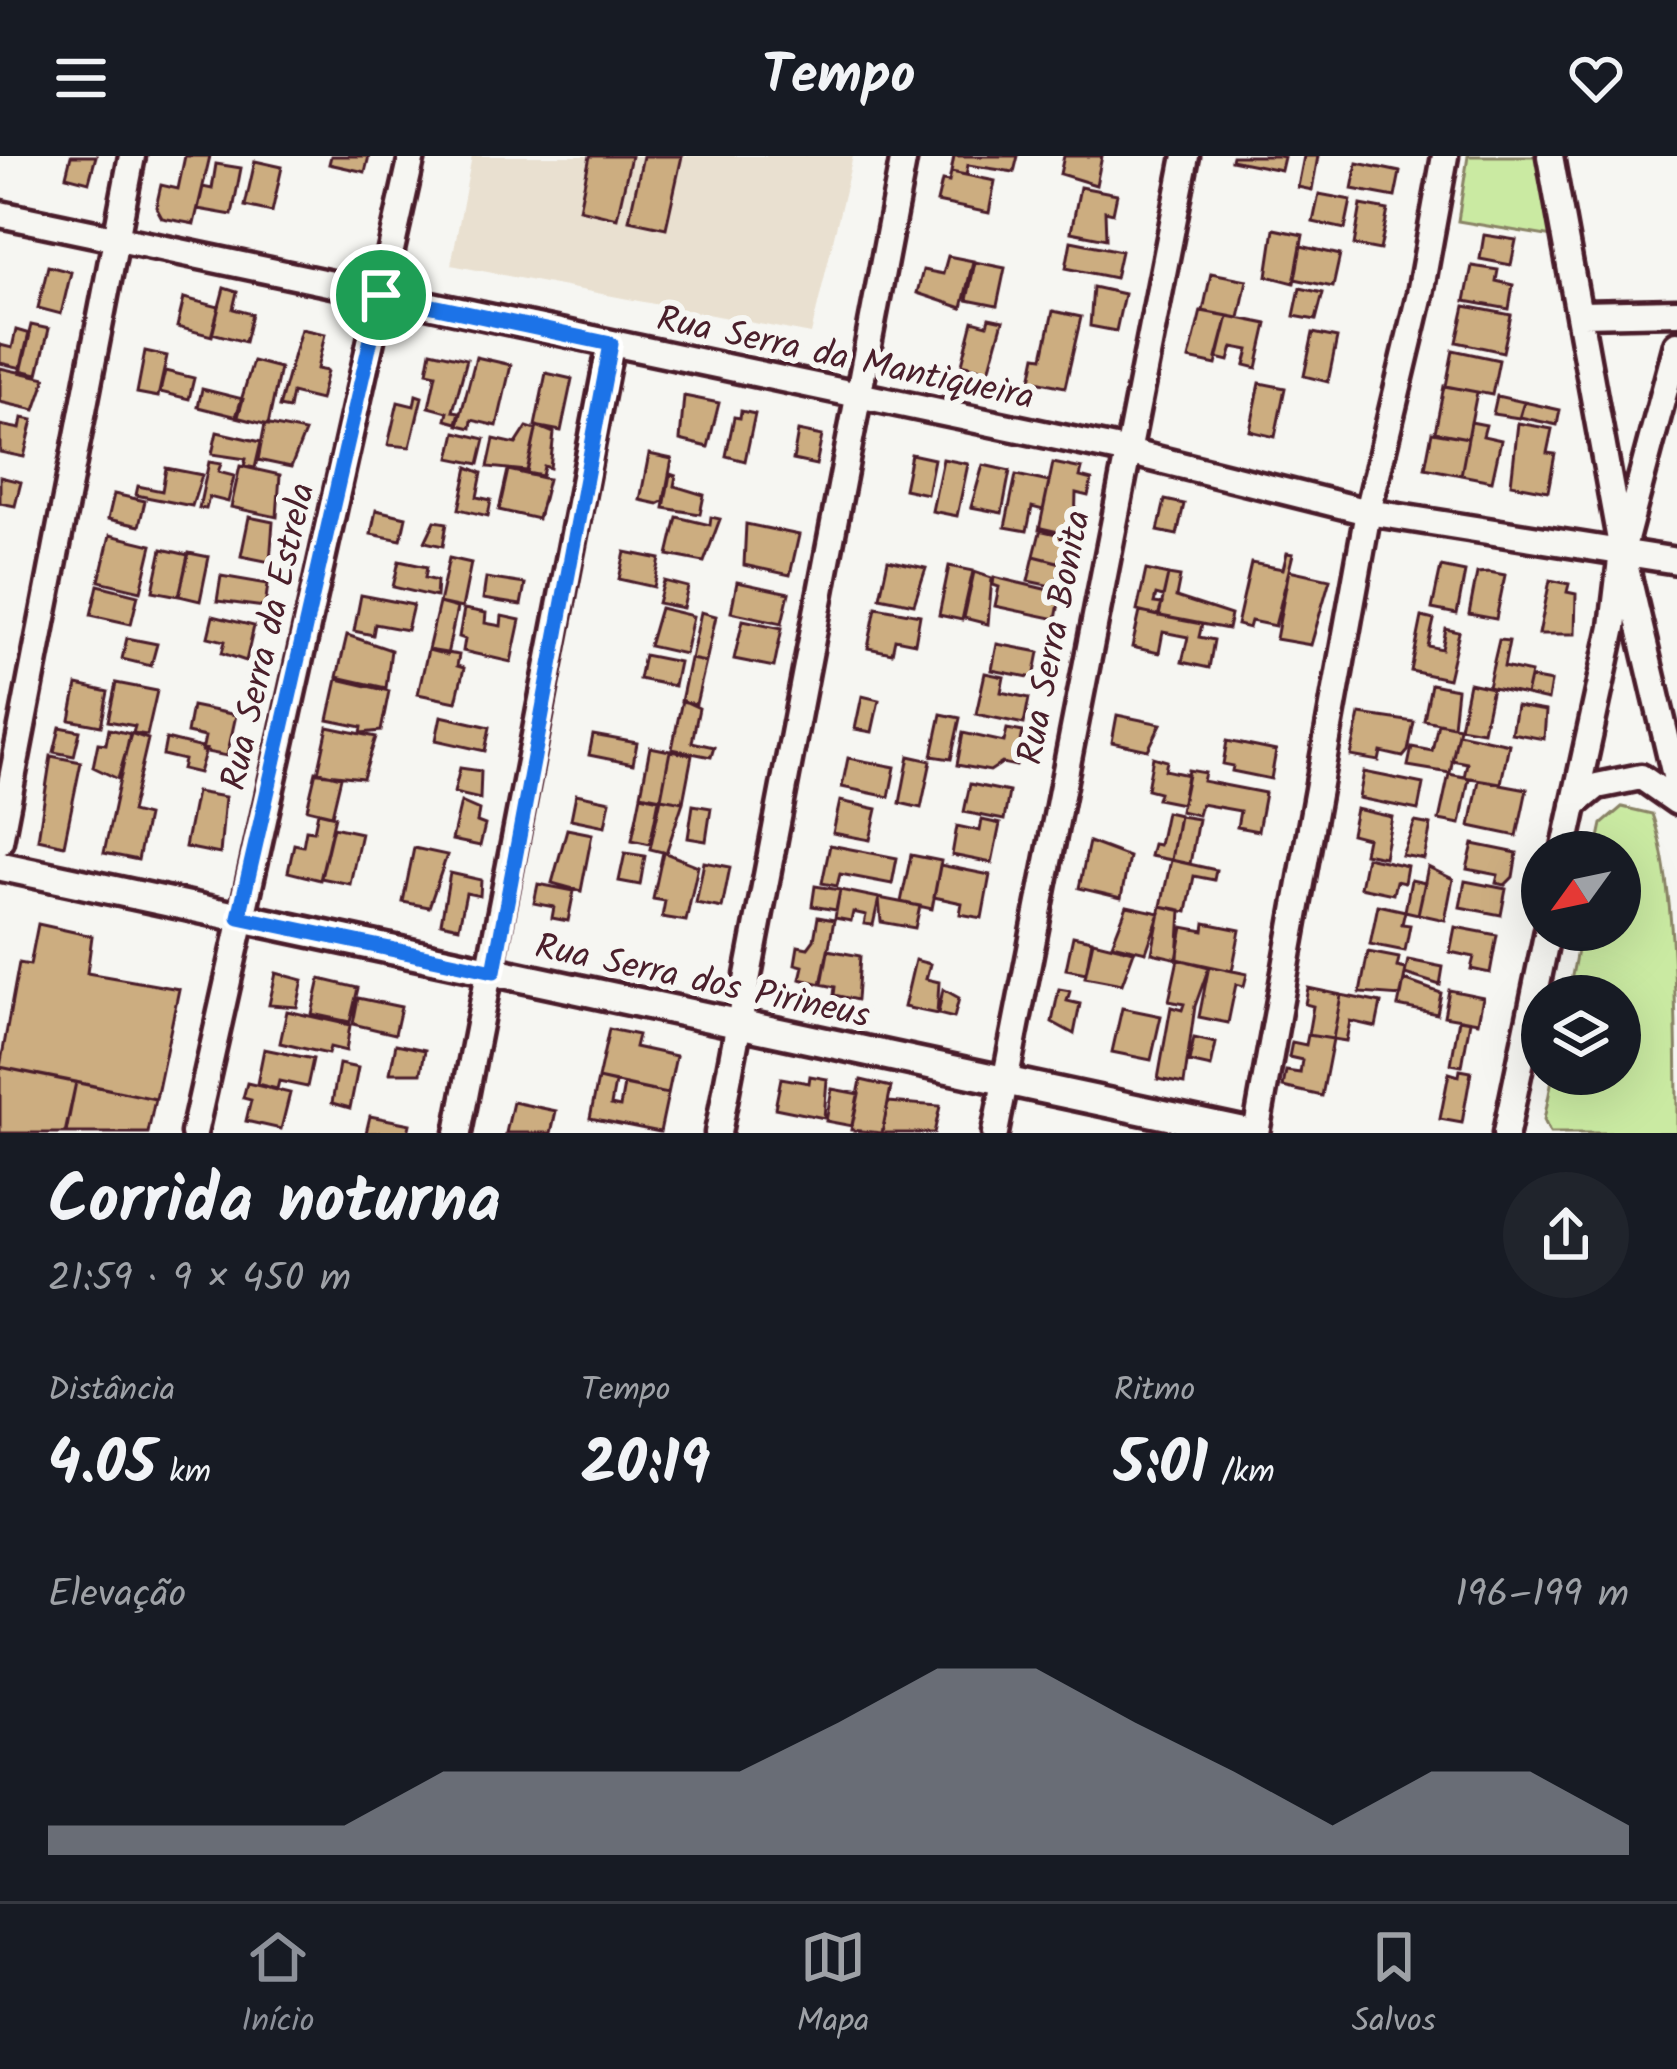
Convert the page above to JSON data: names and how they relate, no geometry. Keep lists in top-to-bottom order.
{
  "streets": {
    "street": [
      "Rua Serra da Mantiqueira",
      "Rua Serra da Estrela",
      "Rua Serra Bonita",
      "Rua Serra dos Pirineus"
    ]
  },
  "crossings": [
    ["Rua Serra da Mantiqueira", "Rua Serra da Estrela"],
    ["Rua Serra da Mantiqueira", "Rua Serra Bonita"],
    ["Rua Serra da Estrela", "Rua Serra dos Pirineus"],
    ["Rua Serra Bonita", "Rua Serra dos Pirineus"]
  ],
  "north": "bottom left",
  "page": {
    "header": "Tempo",
    "heading": ["Corrida noturna", "21:59 · 9 × 450 m"],
    "stats": [
      ["Distância", "4.05 km"],
      ["Tempo", "20:19"],
      ["Ritmo", "5:01 /km"]
    ],
    "chart": ["Elevação", "196–199 m"],
    "tabs": ["Início", "Mapa", "Salvos"]
  }
}
